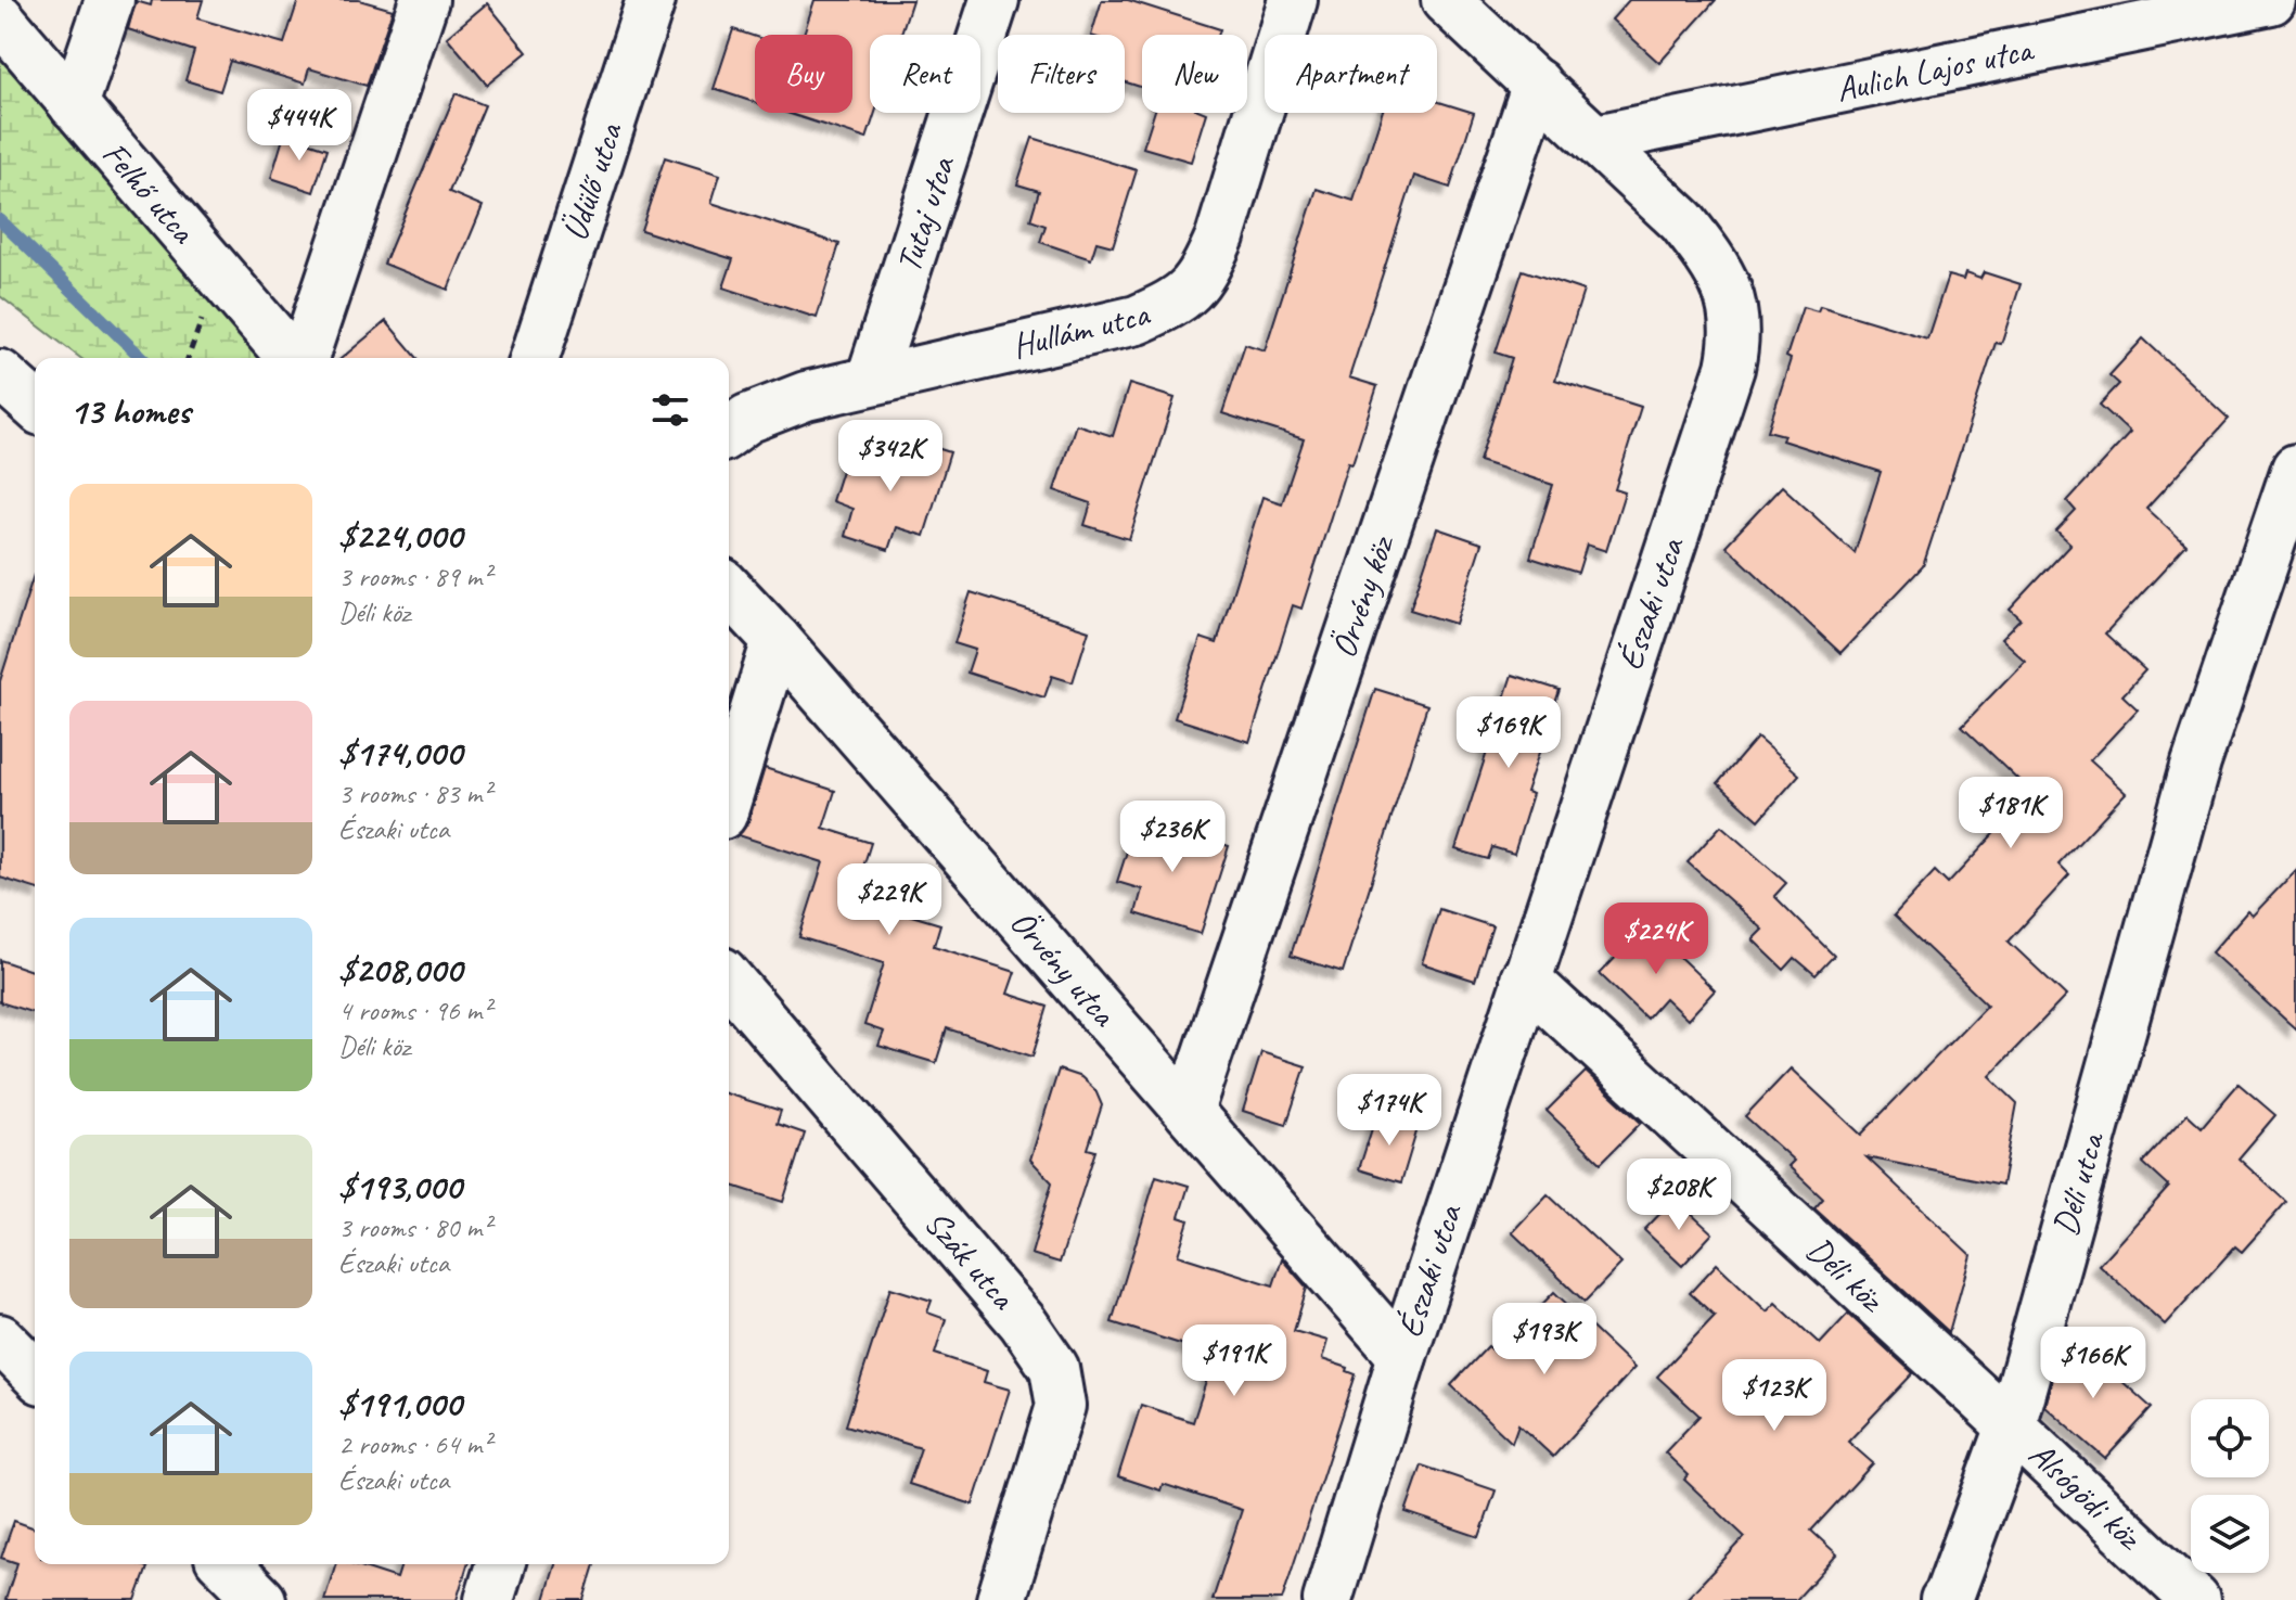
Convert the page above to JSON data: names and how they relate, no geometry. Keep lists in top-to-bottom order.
{
  "streets": {
    "street": [
      "Aulich Lajos utca",
      "Üdülő utca",
      "Felhő utca",
      "Tutaj utca",
      "Hullám utca",
      "Örvény köz",
      "Északi utca",
      "Örvény utca",
      "Déli utca",
      "Szák utca",
      "Déli köz",
      "Alsógödi köz"
    ]
  },
  "crossings": [
    ["Aulich Lajos utca", "Északi utca"],
    ["Tutaj utca", "Hullám utca"],
    ["Örvény köz", "Északi utca"],
    ["Örvény köz", "Örvény utca"],
    ["Északi utca", "Örvény utca"],
    ["Északi utca", "Déli köz"],
    ["Déli utca", "Déli köz"],
    ["Déli utca", "Alsógödi köz"],
    ["Déli köz", "Alsógödi köz"]
  ],
  "page": {
    "chip": [
      "Buy",
      "Rent",
      "Filters",
      "New",
      "Apartment"
    ],
    "price": [
      "$444K",
      "$342K",
      "$169K",
      "$181K",
      "$236K",
      "$229K",
      "$224K",
      "$174K",
      "$208K",
      "$193K",
      "$191K",
      "$166K",
      "$123K"
    ],
    "heading": "13 homes",
    "list": [
      {
        "name": "$224,000",
        "note": "3 rooms · 89 m² · Déli köz"
      },
      {
        "name": "$174,000",
        "note": "3 rooms · 83 m² · Északi utca"
      },
      {
        "name": "$208,000",
        "note": "4 rooms · 96 m² · Déli köz"
      },
      {
        "name": "$193,000",
        "note": "3 rooms · 80 m² · Északi utca"
      },
      {
        "name": "$191,000",
        "note": "2 rooms · 64 m² · Északi utca"
      }
    ]
  }
}
